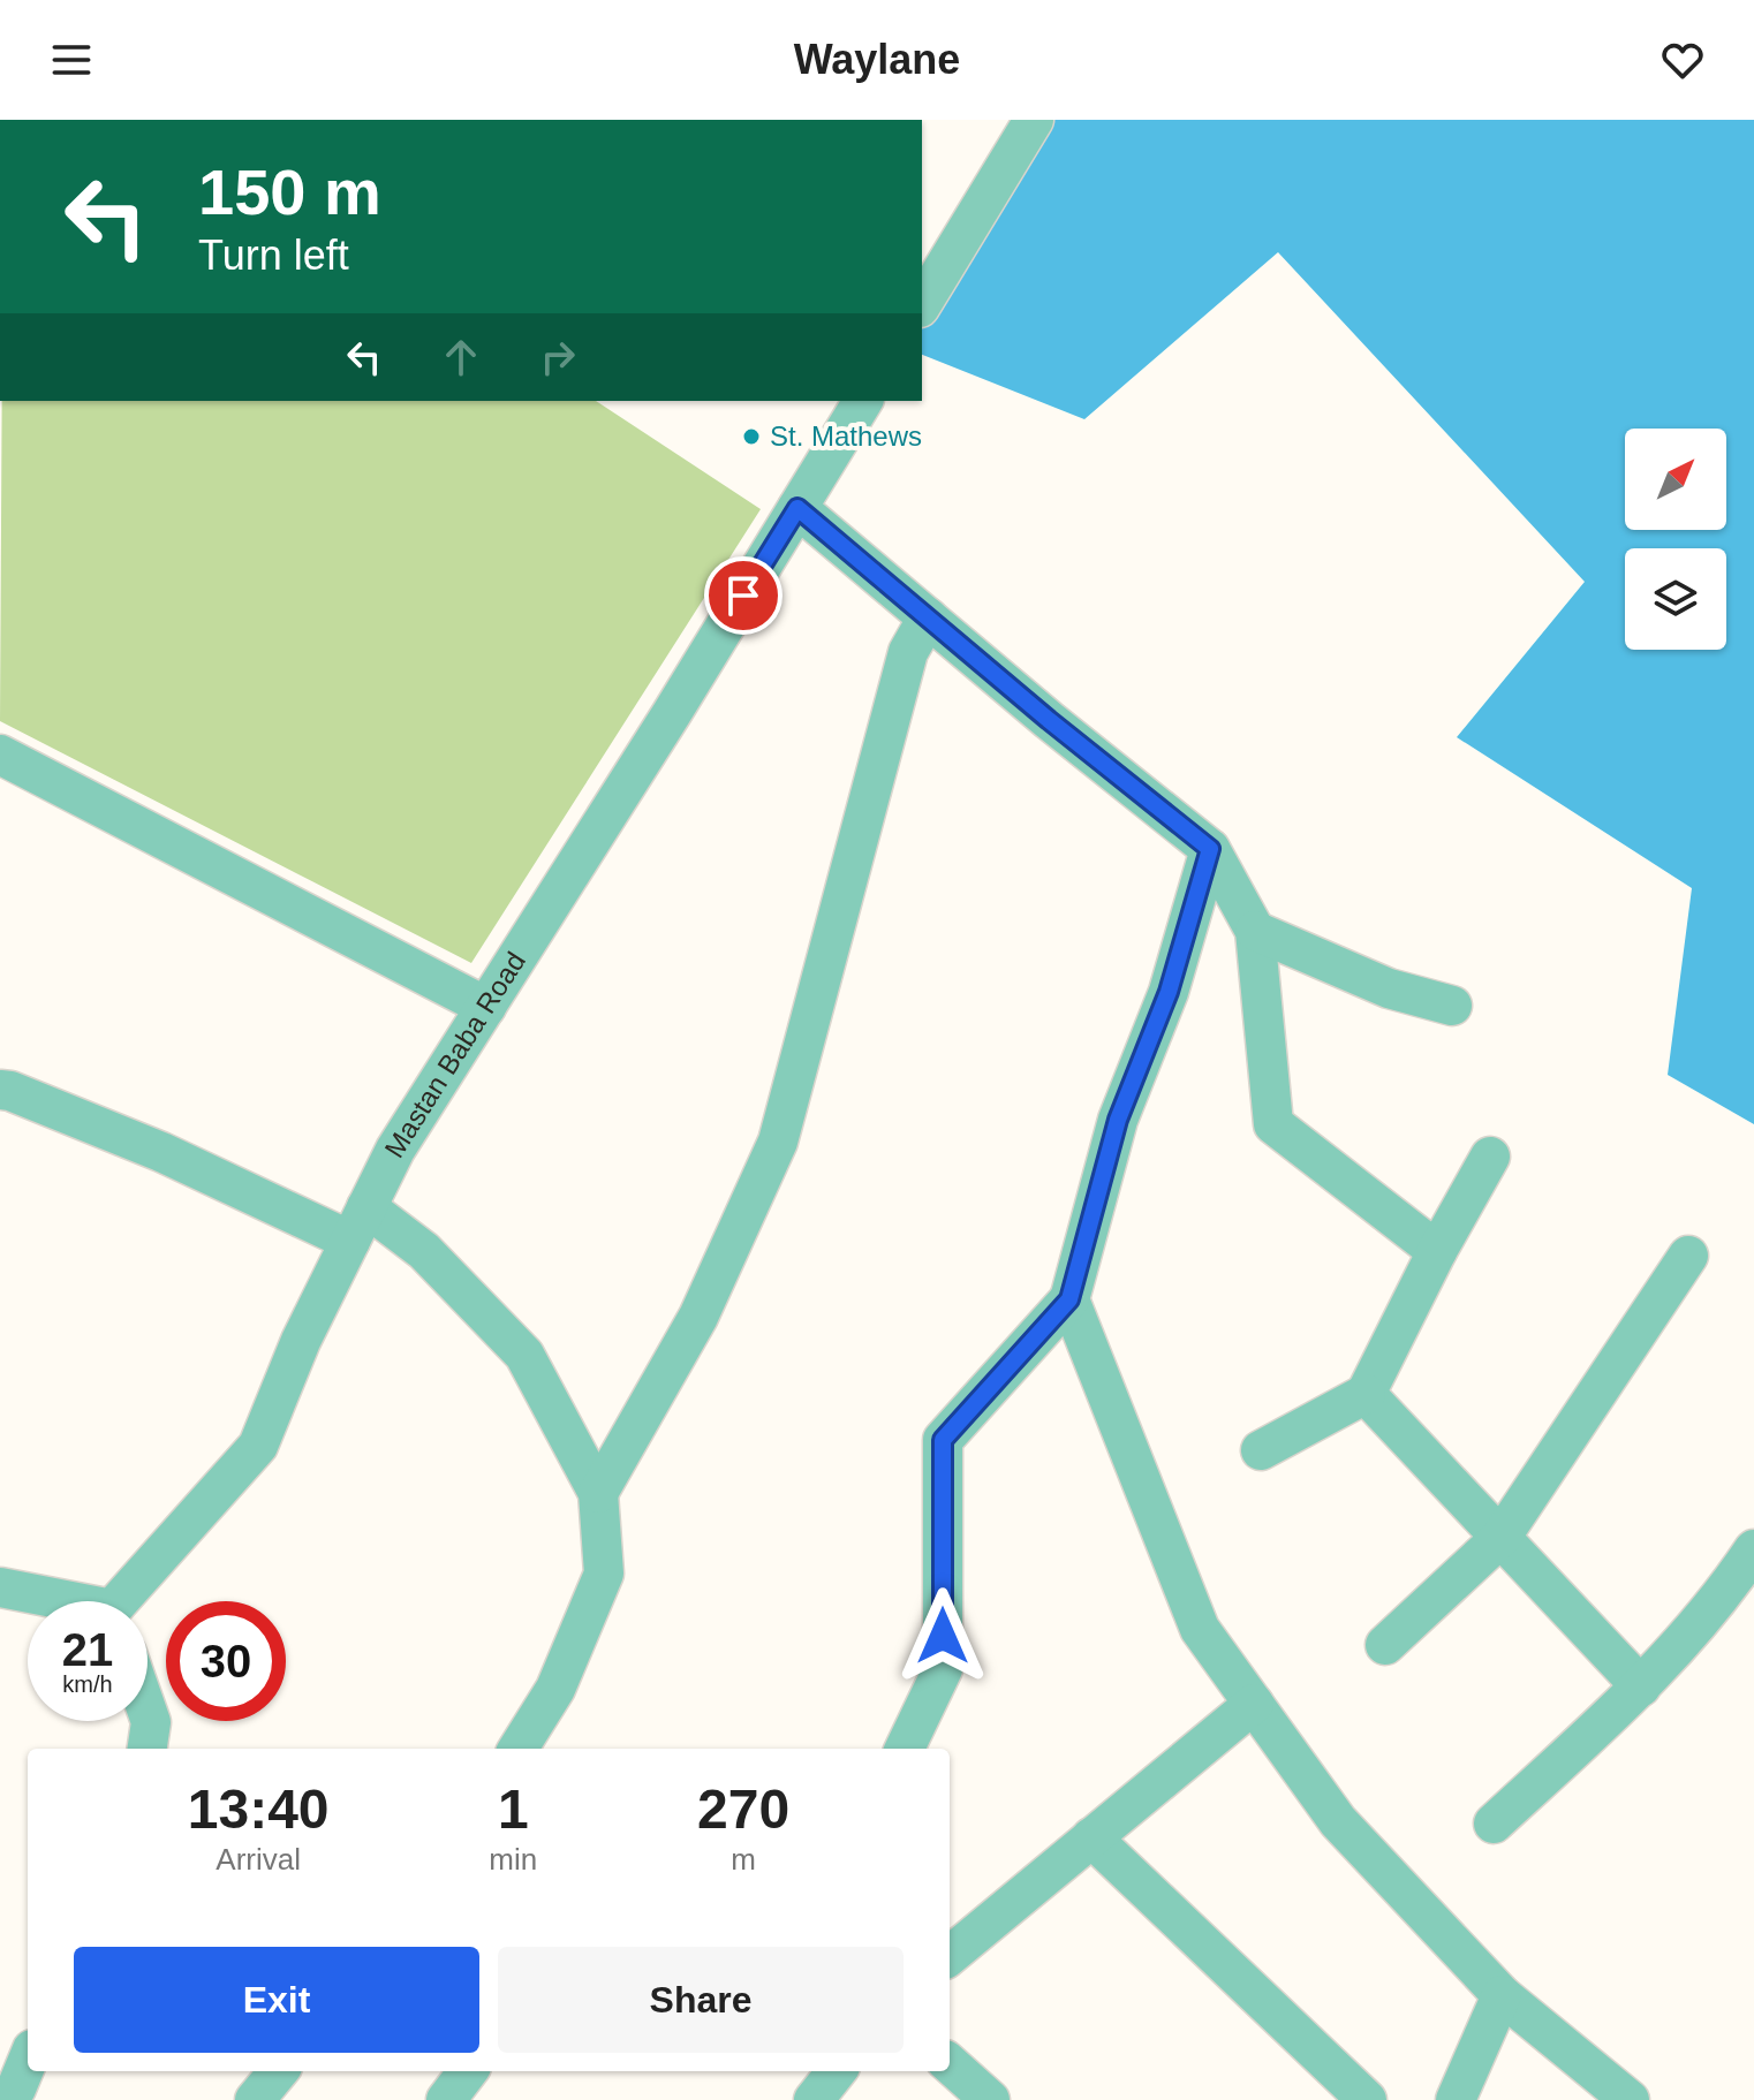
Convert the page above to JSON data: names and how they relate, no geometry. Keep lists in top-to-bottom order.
{
  "streets": {
    "street": ["Mastan Baba Road"]
  },
  "places": ["St. Mathews"],
  "north": "top right",
  "page": {
    "header": "Waylane",
    "turn": ["150 m", "Turn left"],
    "speed": "21 km/h",
    "limit": "30",
    "eta": [
      "13:40",
      "Arrival",
      "1",
      "min",
      "270",
      "m"
    ],
    "buttons": ["Exit", "Share"]
  }
}
